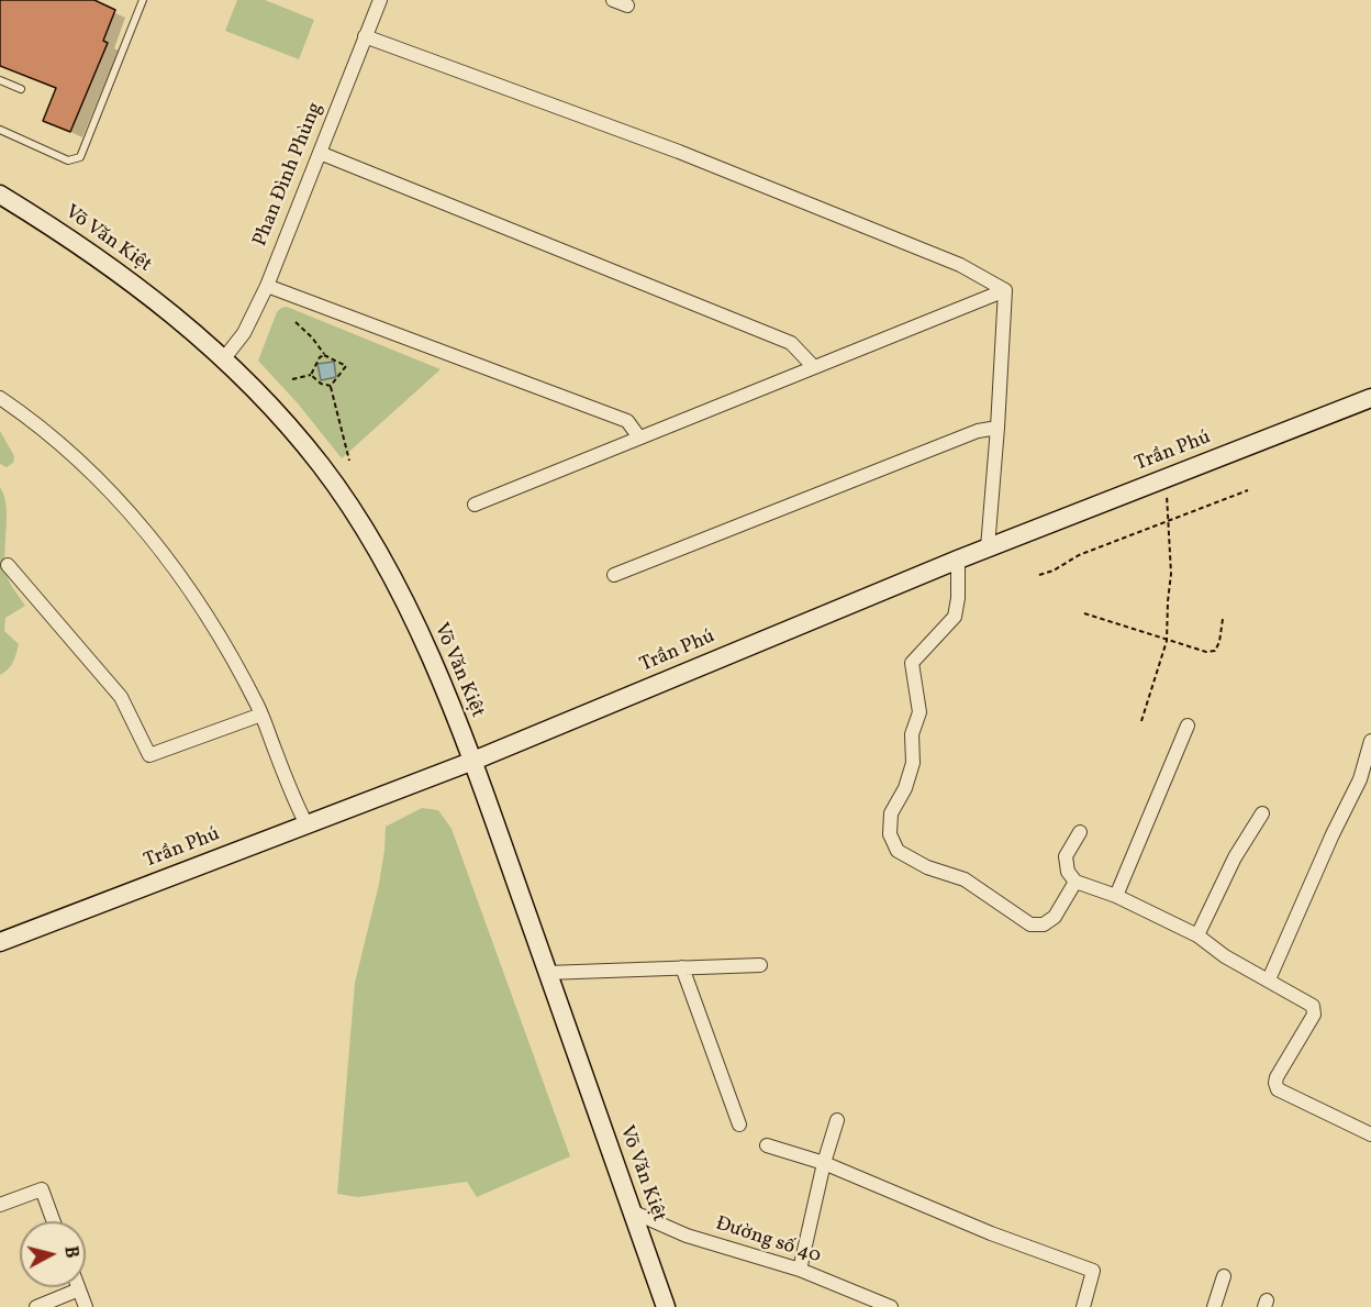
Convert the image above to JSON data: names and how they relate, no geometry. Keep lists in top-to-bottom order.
{
  "streets": {
    "main road": ["Võ Văn Kiệt", "Trần Phú"],
    "street": ["Phan Đình Phùng", "Đường số 40"]
  },
  "crossings": [
    ["Phan Đình Phùng", "Võ Văn Kiệt"],
    ["Võ Văn Kiệt", "Trần Phú"],
    ["Võ Văn Kiệt", "Đường số 40"]
  ],
  "north": "right"
}
